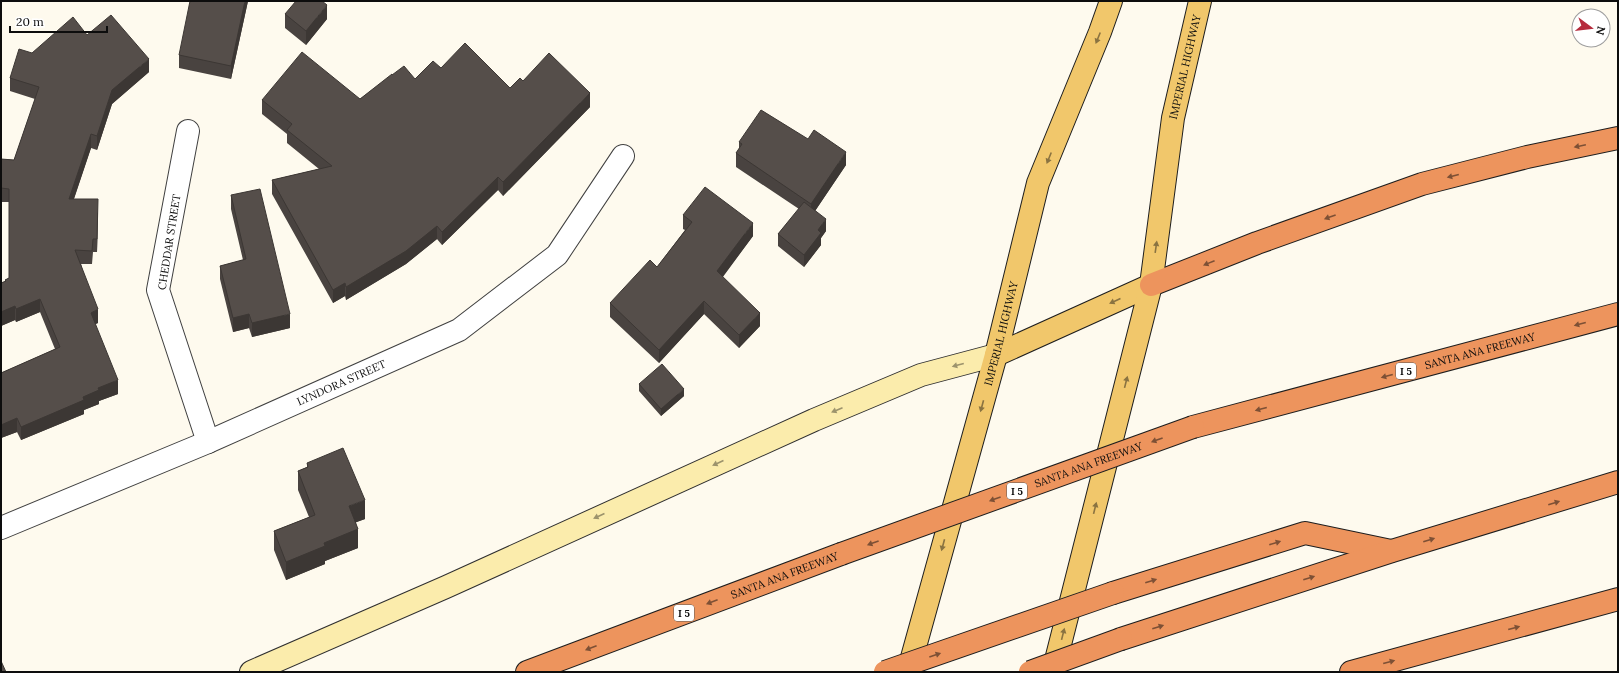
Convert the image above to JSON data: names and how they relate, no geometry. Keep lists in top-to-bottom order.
{
  "streets": {
    "highway": ["SANTA ANA FREEWAY", "I 5"],
    "main road": ["IMPERIAL HIGHWAY"],
    "street": ["CHEDDAR STREET", "LYNDORA STREET"]
  },
  "crossings": [
    ["CHEDDAR STREET", "LYNDORA STREET"]
  ],
  "scale_bar": "20 m",
  "north": "right"
}
